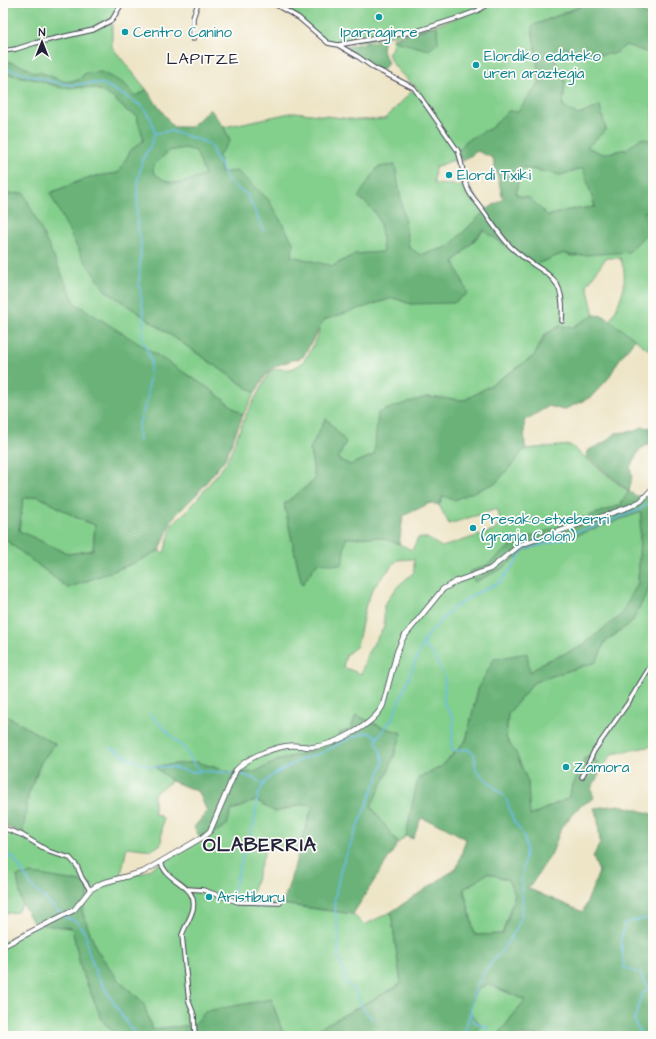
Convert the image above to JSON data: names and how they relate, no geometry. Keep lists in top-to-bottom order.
{
  "districts": ["LAPITZE", "OLABERRIA"],
  "places": [
    "Iparragirre",
    "Centro Canino",
    "Elordiko edateko uren araztegia",
    "Elordi Txiki",
    "Presako-etxeberri (granja Colon)",
    "Zamora",
    "Aristiburu"
  ],
  "north": "top"
}
